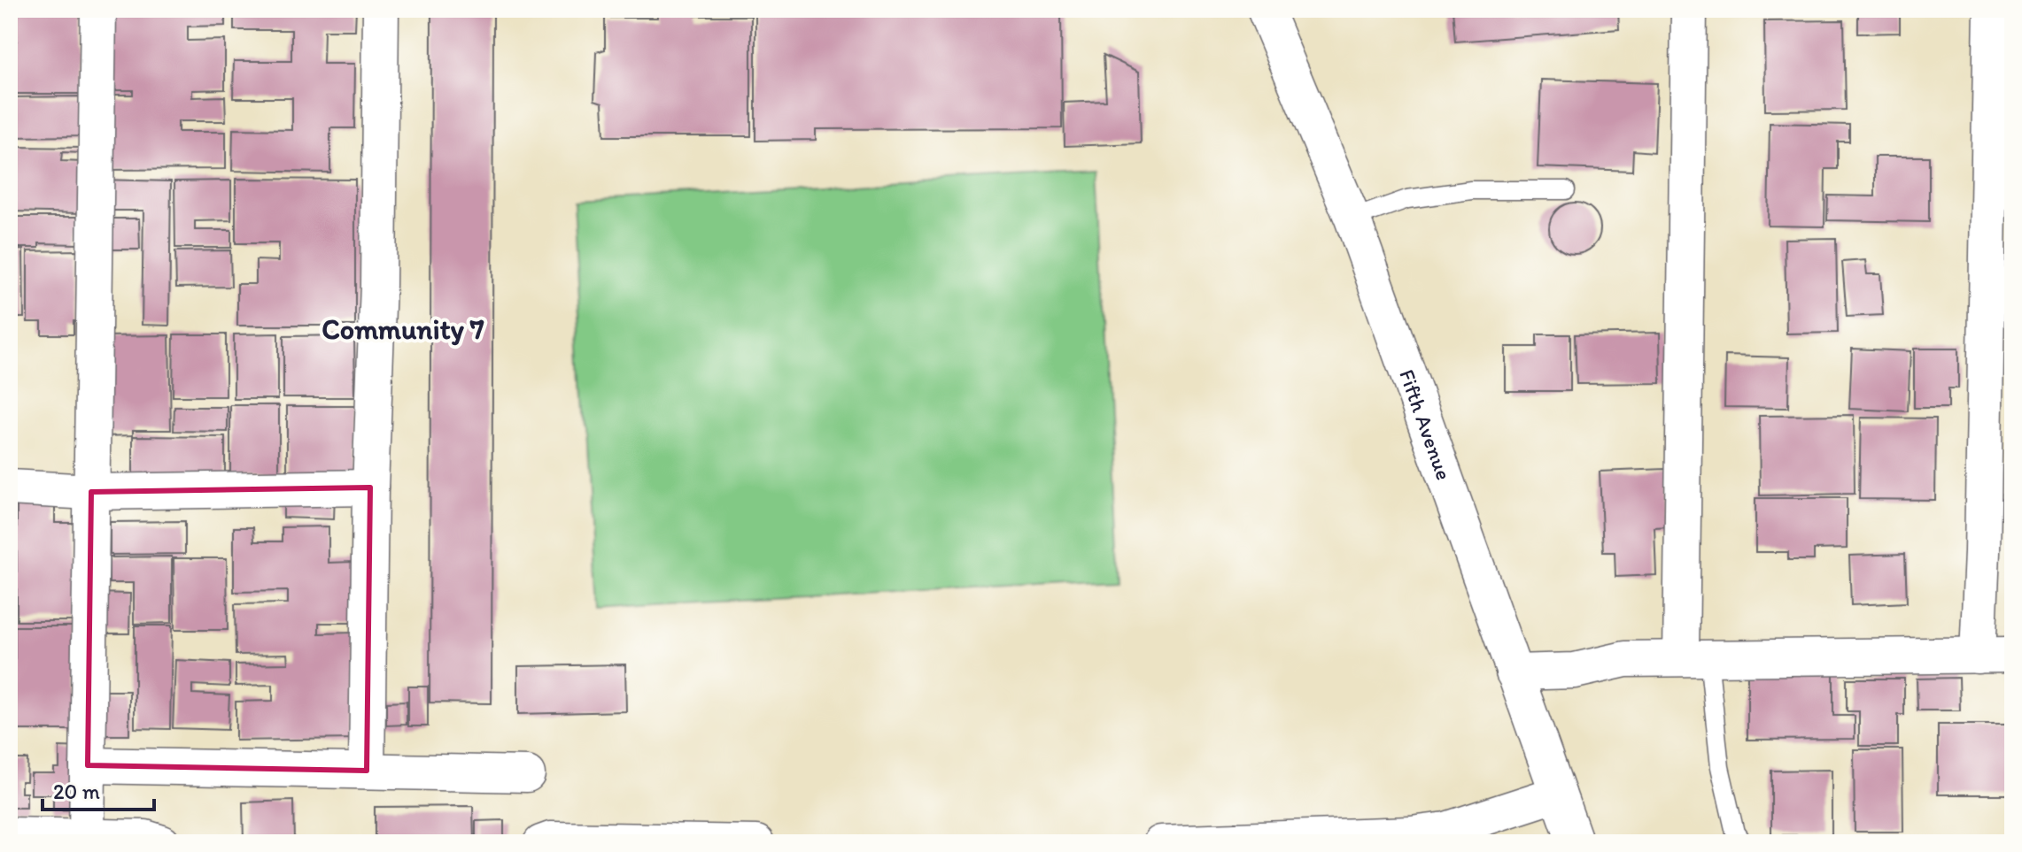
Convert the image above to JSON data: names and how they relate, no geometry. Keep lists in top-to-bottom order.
{
  "streets": {
    "street": ["Fifth Avenue"]
  },
  "districts": ["Community 7"],
  "scale_bar": "20 m"
}
